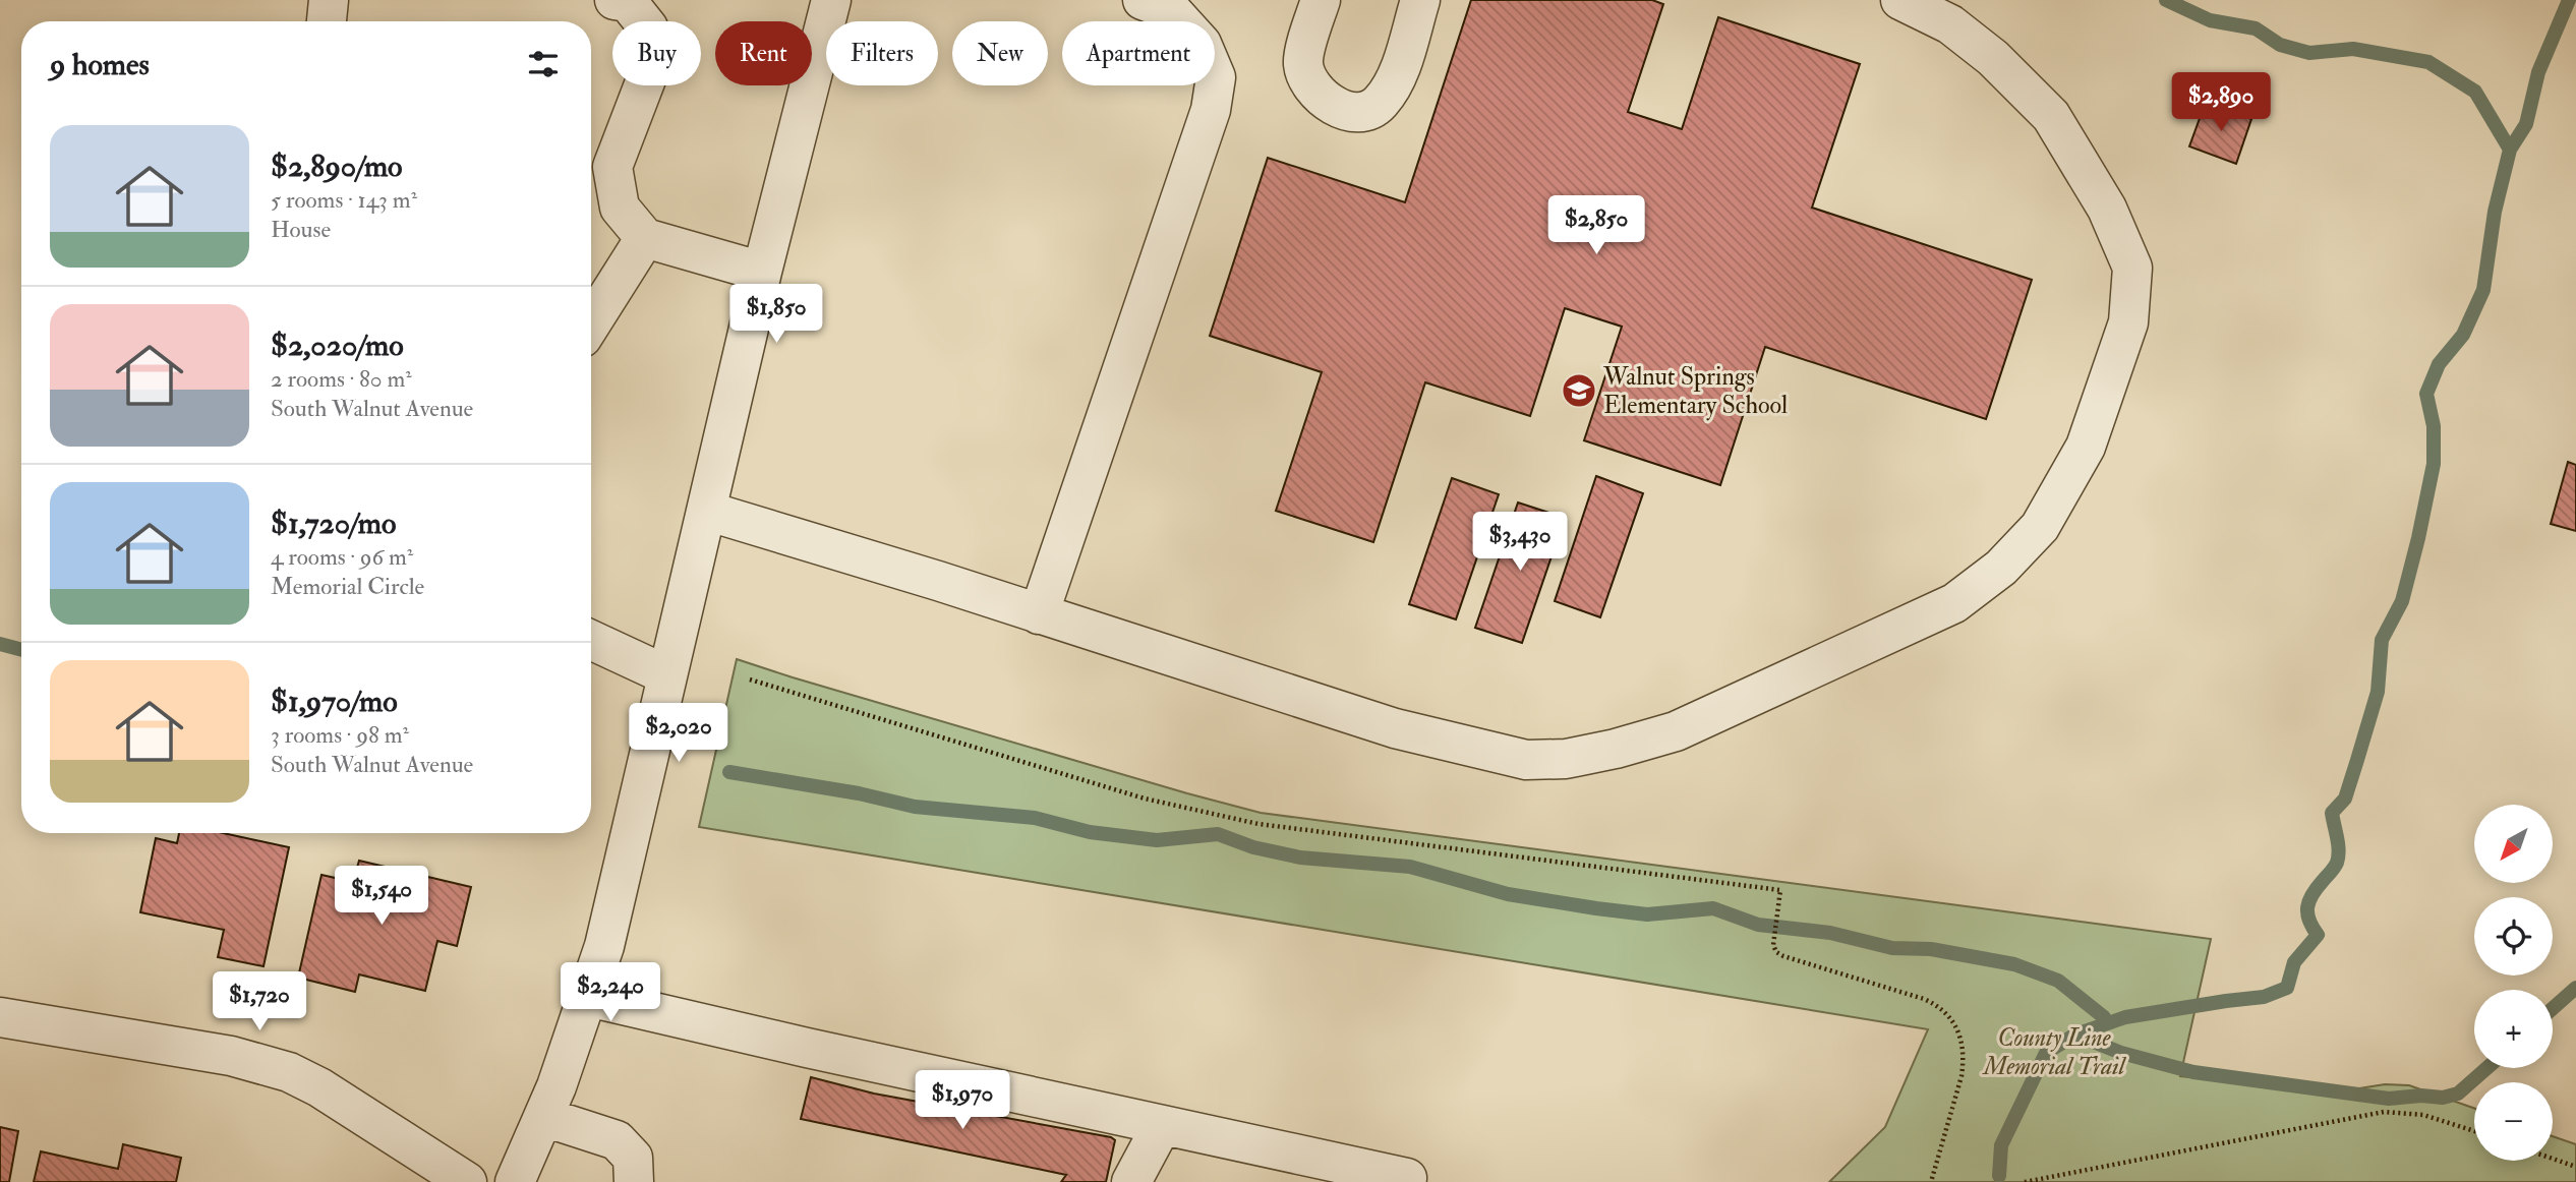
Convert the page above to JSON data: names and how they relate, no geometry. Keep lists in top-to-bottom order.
{
  "parks": ["County Line Memorial Trail"],
  "places": {
    "school or university": ["Walnut Springs Elementary School"]
  },
  "north": "bottom left",
  "page": {
    "chip": [
      "Buy",
      "Rent",
      "Filters",
      "New",
      "Apartment"
    ],
    "heading": "9 homes",
    "price": [
      "$2,890",
      "$2,850",
      "$1,850",
      "$3,430",
      "$2,020",
      "$1,540",
      "$2,240",
      "$1,720",
      "$1,970"
    ],
    "list": [
      {
        "name": "$2,890/mo",
        "note": "5 rooms · 143 m² · House"
      },
      {
        "name": "$2,020/mo",
        "note": "2 rooms · 80 m² · South Walnut Avenue"
      },
      {
        "name": "$1,720/mo",
        "note": "4 rooms · 96 m² · Memorial Circle"
      },
      {
        "name": "$1,970/mo",
        "note": "3 rooms · 98 m² · South Walnut Avenue"
      }
    ],
    "map_buttons": ["+", "−"]
  }
}
